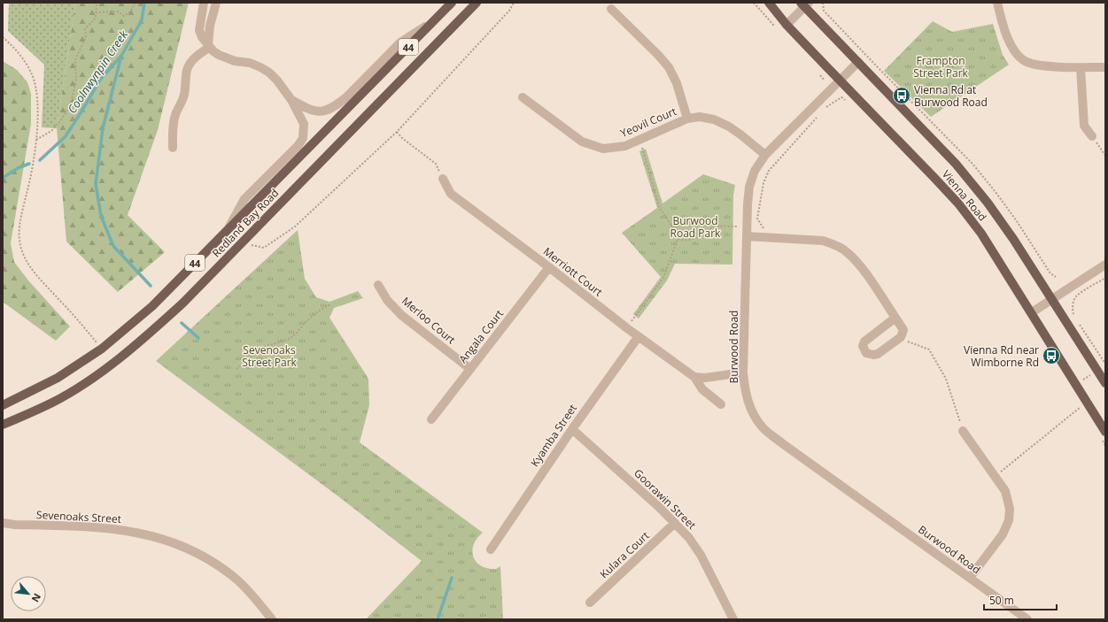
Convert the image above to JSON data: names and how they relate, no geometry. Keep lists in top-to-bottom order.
{
  "streets": {
    "main road": ["44", "Vienna Road", "Redland Bay Road"],
    "street": [
      "Yeovil Court",
      "Merriott Court",
      "Merloo Court",
      "Angala Court",
      "Burwood Road",
      "Kyamba Street",
      "Goorawin Street",
      "Sevenoaks Street",
      "Kulara Court"
    ]
  },
  "crossings": [
    ["Yeovil Court", "Burwood Road"],
    ["Vienna Road", "Burwood Road"],
    ["Merriott Court", "Angala Court"],
    ["Merriott Court", "Kyamba Street"],
    ["Merloo Court", "Angala Court"],
    ["Kyamba Street", "Goorawin Street"],
    ["Goorawin Street", "Kulara Court"]
  ],
  "water": ["Coolnwynpin Creek"],
  "parks": ["Frampton Street Park", "Burwood Road Park", "Sevenoaks Street Park"],
  "places": {
    "bus stop": ["Vienna Rd at Burwood Road", "Vienna Rd near Wimborne Rd"]
  },
  "scale_bar": "50 m",
  "north": "bottom right"
}
